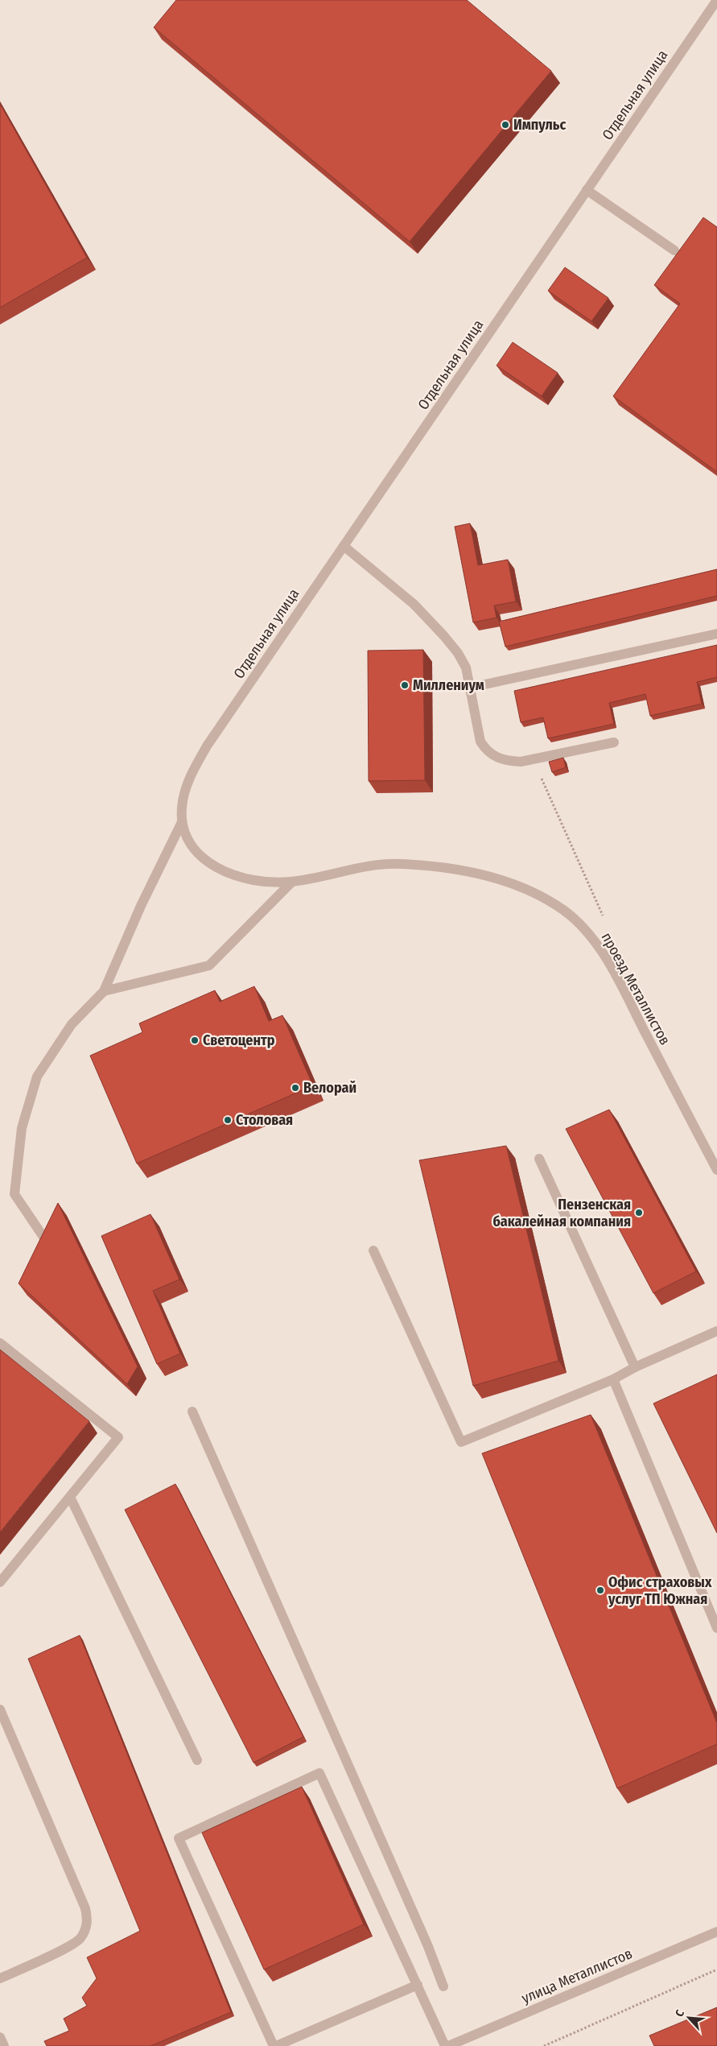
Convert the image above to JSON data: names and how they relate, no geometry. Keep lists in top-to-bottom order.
{
  "streets": {
    "street": ["Отдельная улица", "проезд Металлистов", "улица Металлистов"]
  },
  "crossings": [
    ["Отдельная улица", "проезд Металлистов"]
  ],
  "places": [
    "Импульс",
    "Миллениум",
    "Светоцентр",
    "Велорай",
    "Столовая",
    "Пензенская бакалейная компания",
    "Офис страховых услуг ТП Южная"
  ],
  "north": "top left"
}
